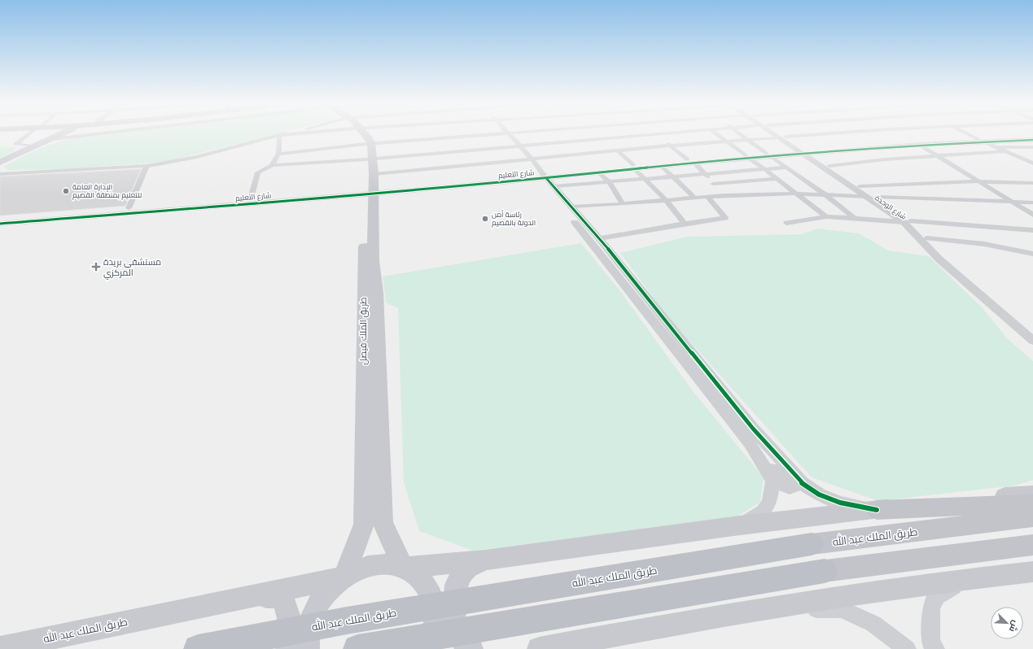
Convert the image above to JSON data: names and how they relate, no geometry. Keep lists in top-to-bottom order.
{
  "streets": {
    "highway": ["طريق الملك عبد الله"],
    "main road": ["طريق الملك فيصل"],
    "street": ["شارع التعليم", "شارع الوحدة"]
  },
  "crossings": [
    ["شارع التعليم", "شارع الوحدة"],
    ["شارع التعليم", "طريق الملك فيصل"],
    ["طريق الملك فيصل", "طريق الملك عبد الله"]
  ],
  "places": {
    "other": ["الإدارة العامة للتعليم بمنطقة القصيم", "رئاسة أمن الدولة بالقصيم"],
    "health": ["مستشفى بريدة المركزي"]
  },
  "north": "bottom right"
}
